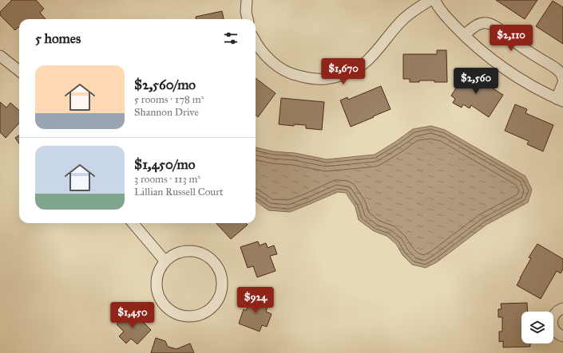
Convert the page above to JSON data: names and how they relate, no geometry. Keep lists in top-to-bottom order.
{
  "page": {
    "heading": "5 homes",
    "price": [
      "$2,110",
      "$1,670",
      "$2,560",
      "$924",
      "$1,450"
    ],
    "list": [
      {
        "name": "$2,560/mo",
        "note": "5 rooms · 178 m² · Shannon Drive"
      },
      {
        "name": "$1,450/mo",
        "note": "3 rooms · 113 m² · Lillian Russell Court"
      }
    ]
  }
}
